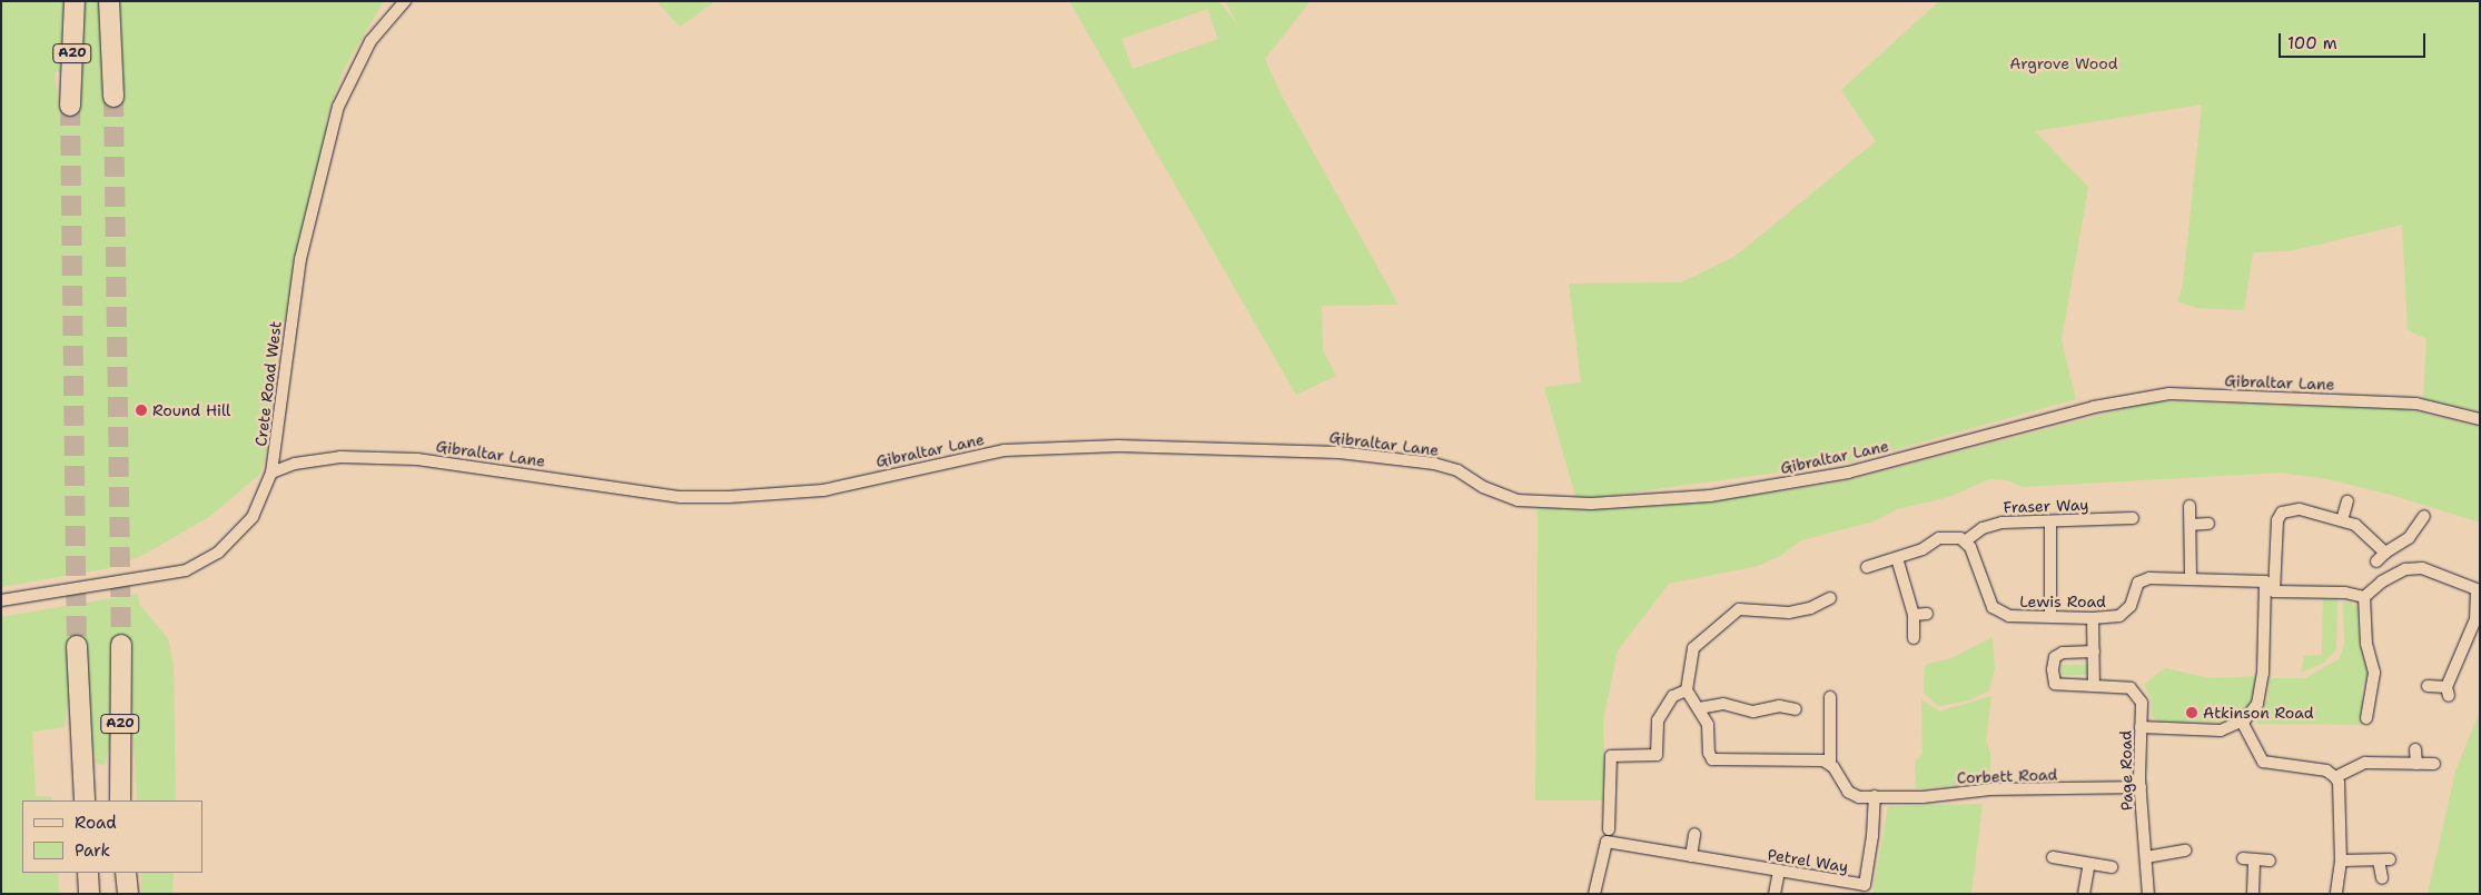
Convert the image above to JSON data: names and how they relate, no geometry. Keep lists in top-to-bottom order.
{
  "streets": {
    "highway": ["A20"],
    "street": [
      "Gibraltar Lane",
      "Crete Road West",
      "Fraser Way",
      "Lewis Road",
      "Page Road",
      "Corbett Road",
      "Petrel Way"
    ]
  },
  "crossings": [
    ["Gibraltar Lane", "Crete Road West"],
    ["Fraser Way", "Lewis Road"],
    ["Page Road", "Corbett Road"],
    ["Corbett Road", "Petrel Way"]
  ],
  "parks": ["Argrove Wood"],
  "places": ["Round Hill", "Atkinson Road"],
  "legend": ["Road", "Park"],
  "scale_bar": "100 m"
}
